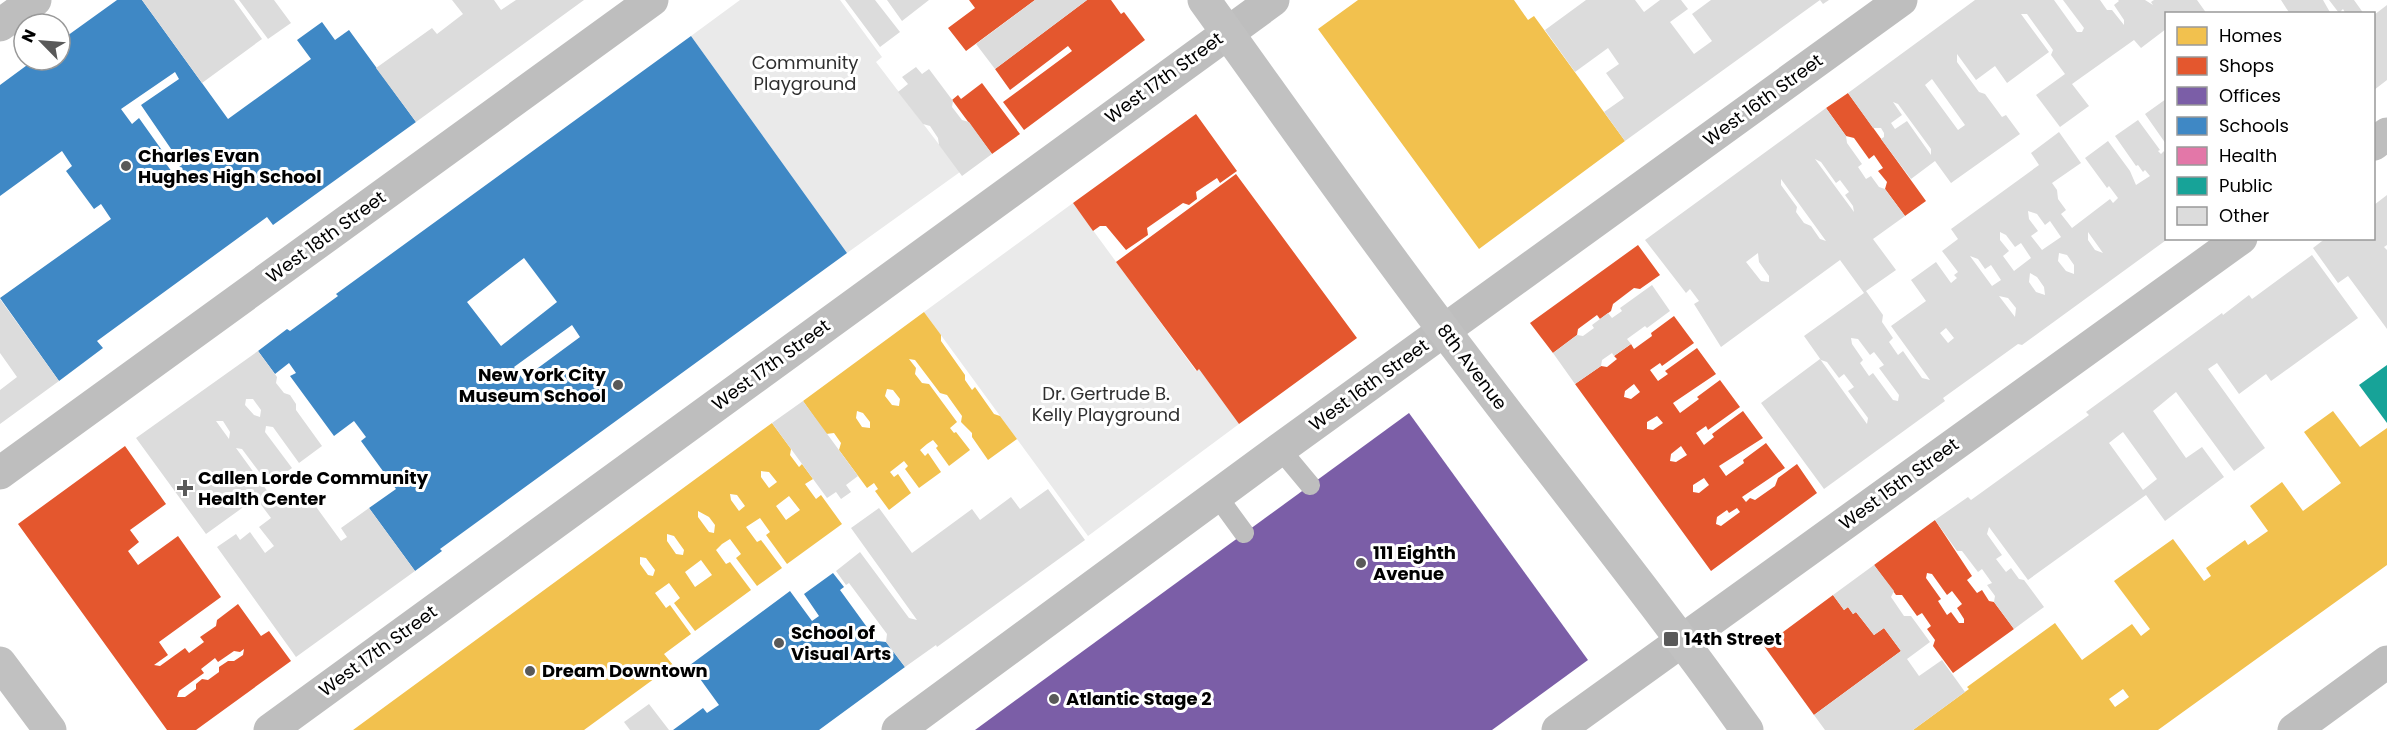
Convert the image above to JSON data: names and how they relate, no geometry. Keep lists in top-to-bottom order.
{
  "streets": {
    "main road": ["8th Avenue"],
    "street": [
      "West 17th Street",
      "West 16th Street",
      "West 18th Street",
      "West 15th Street"
    ]
  },
  "crossings": [
    ["West 17th Street", "8th Avenue"],
    ["West 16th Street", "8th Avenue"],
    ["8th Avenue", "West 15th Street"]
  ],
  "parks": ["Community Playground", "Dr. Gertrude B. Kelly Playground"],
  "places": {
    "other": [
      "Charles Evan Hughes High School",
      "New York City Museum School",
      "111 Eighth Avenue",
      "School of Visual Arts",
      "Dream Downtown",
      "Atlantic Stage 2"
    ],
    "health": ["Callen Lorde Community Health Center"],
    "transit": ["14th Street"]
  },
  "legend": [
    "Homes",
    "Shops",
    "Offices",
    "Schools",
    "Health",
    "Public",
    "Other"
  ],
  "north": "top left"
}
